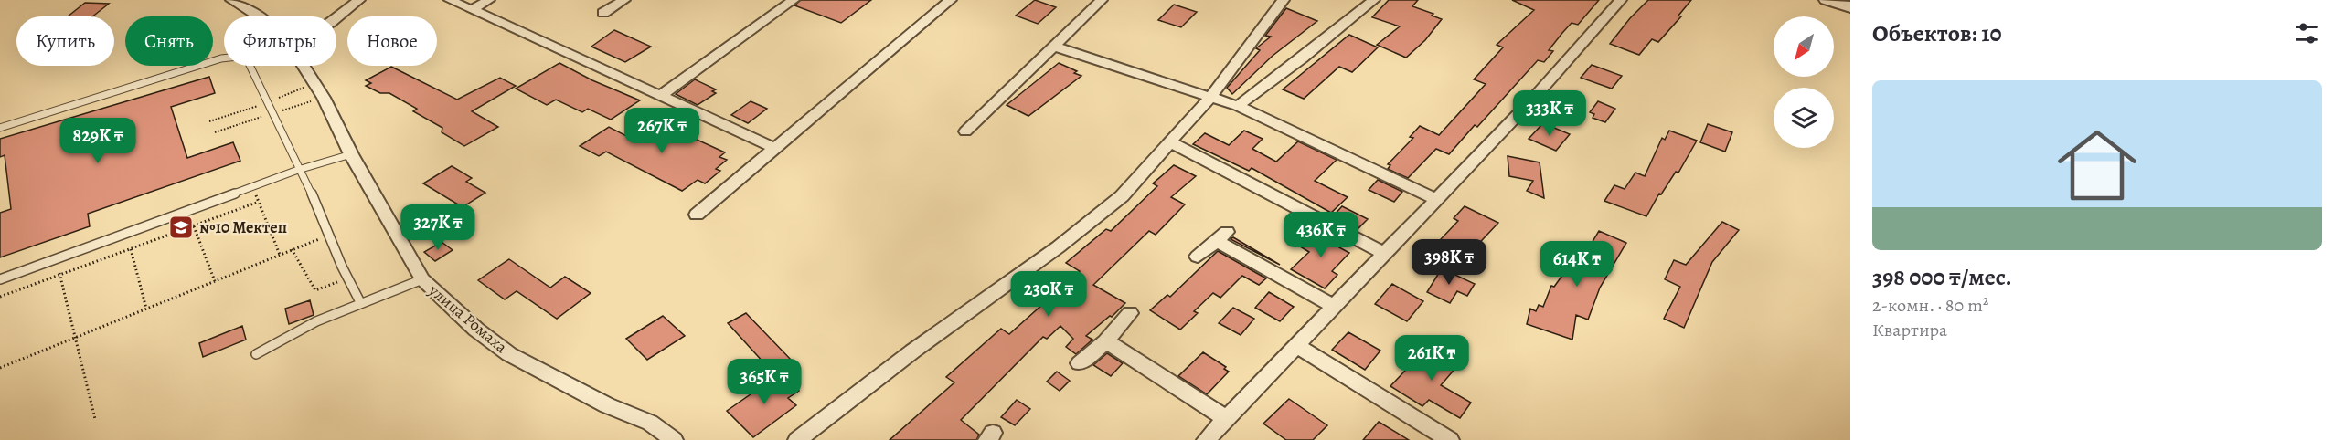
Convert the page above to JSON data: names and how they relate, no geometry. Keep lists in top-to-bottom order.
{
  "streets": {
    "street": ["улица Ромаха"]
  },
  "places": {
    "school or university": ["№10 Мектеп"]
  },
  "north": "bottom left",
  "page": {
    "heading": "Объектов: 10",
    "chip": [
      "Купить",
      "Снять",
      "Фильтры",
      "Новое"
    ],
    "list": [
      {
        "name": "398 000 ₸/мес.",
        "note": "2-комн. · 80 m² · Квартира"
      }
    ],
    "price": [
      "333K ₸",
      "267K ₸",
      "829K ₸",
      "327K ₸",
      "436K ₸",
      "398K ₸",
      "614K ₸",
      "230K ₸",
      "261K ₸",
      "365K ₸"
    ]
  }
}
